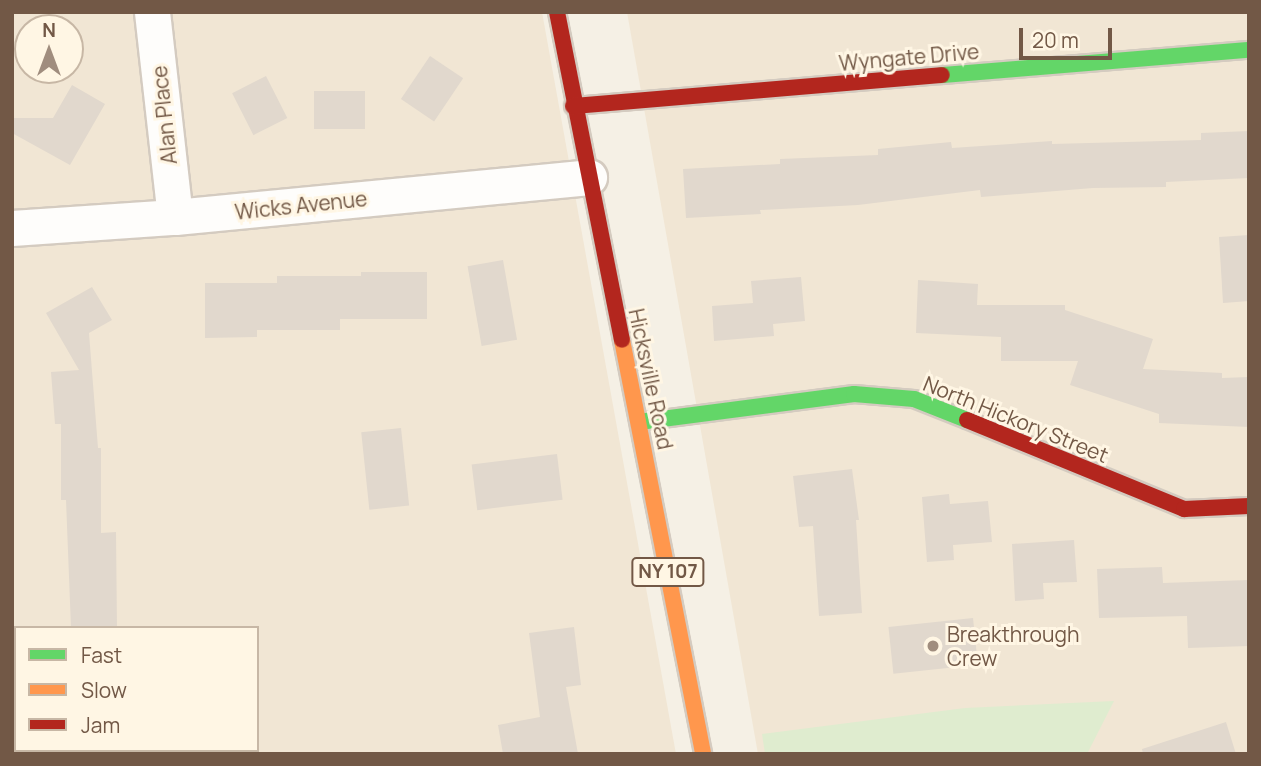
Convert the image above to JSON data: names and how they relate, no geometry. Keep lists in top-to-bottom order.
{
  "streets": {
    "street": [
      "Wyngate Drive",
      "Alan Place",
      "Wicks Avenue",
      "Hicksville Road",
      "North Hickory Street",
      "NY 107"
    ]
  },
  "crossings": [
    ["Wyngate Drive", "Hicksville Road"],
    ["Alan Place", "Wicks Avenue"],
    ["Wicks Avenue", "Hicksville Road"],
    ["Hicksville Road", "North Hickory Street"]
  ],
  "places": ["Breakthrough Crew"],
  "legend": ["Fast", "Slow", "Jam"],
  "scale_bar": "20 m",
  "north": "top"
}
